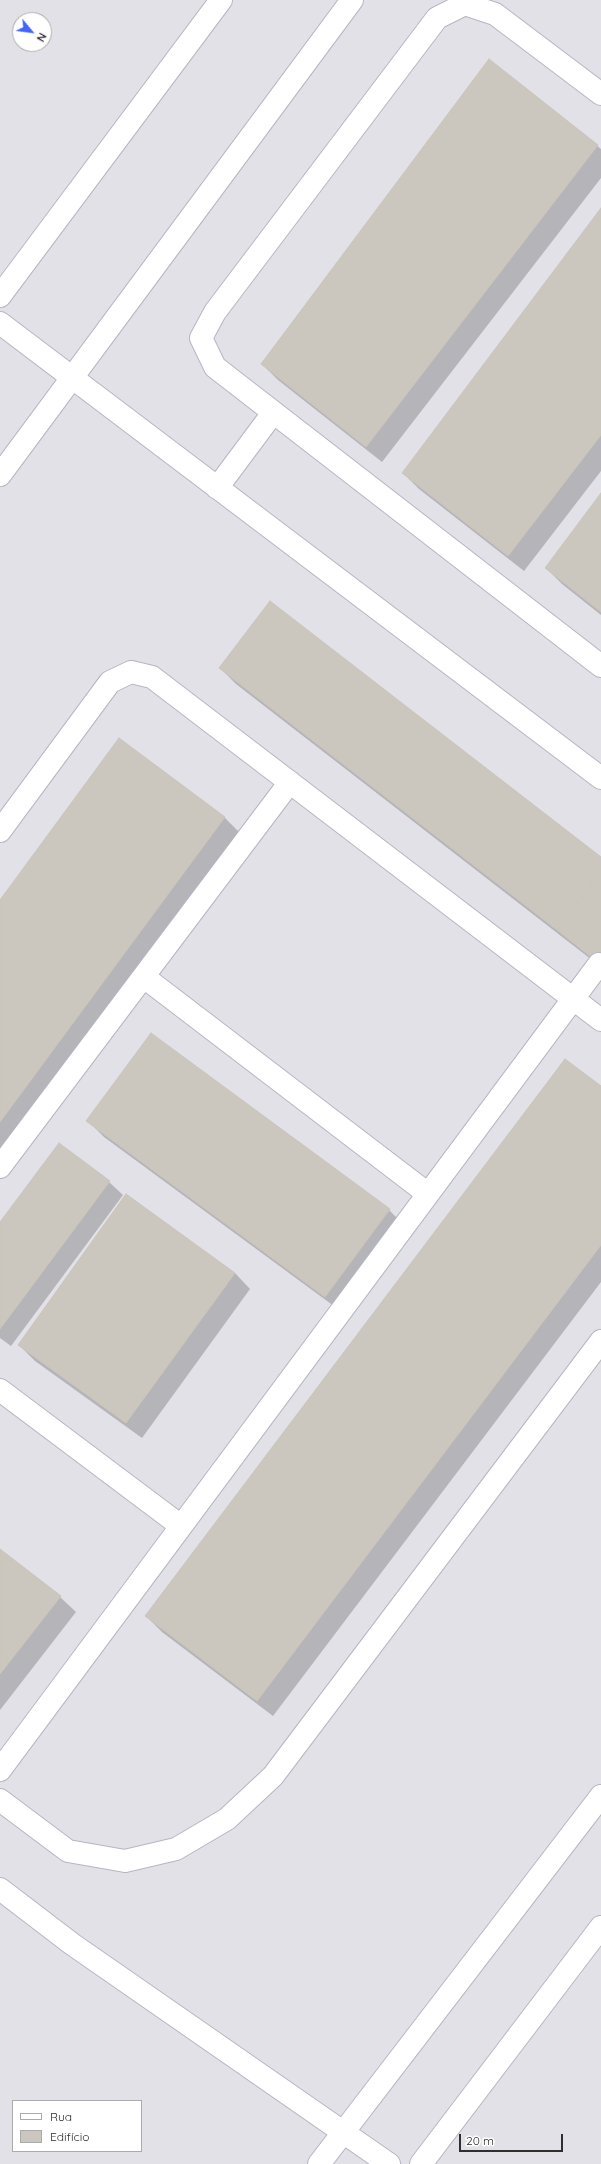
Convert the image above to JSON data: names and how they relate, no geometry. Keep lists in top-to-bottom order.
{
  "legend": ["Rua", "Edifício"],
  "scale_bar": "20 m",
  "north": "bottom right"
}
